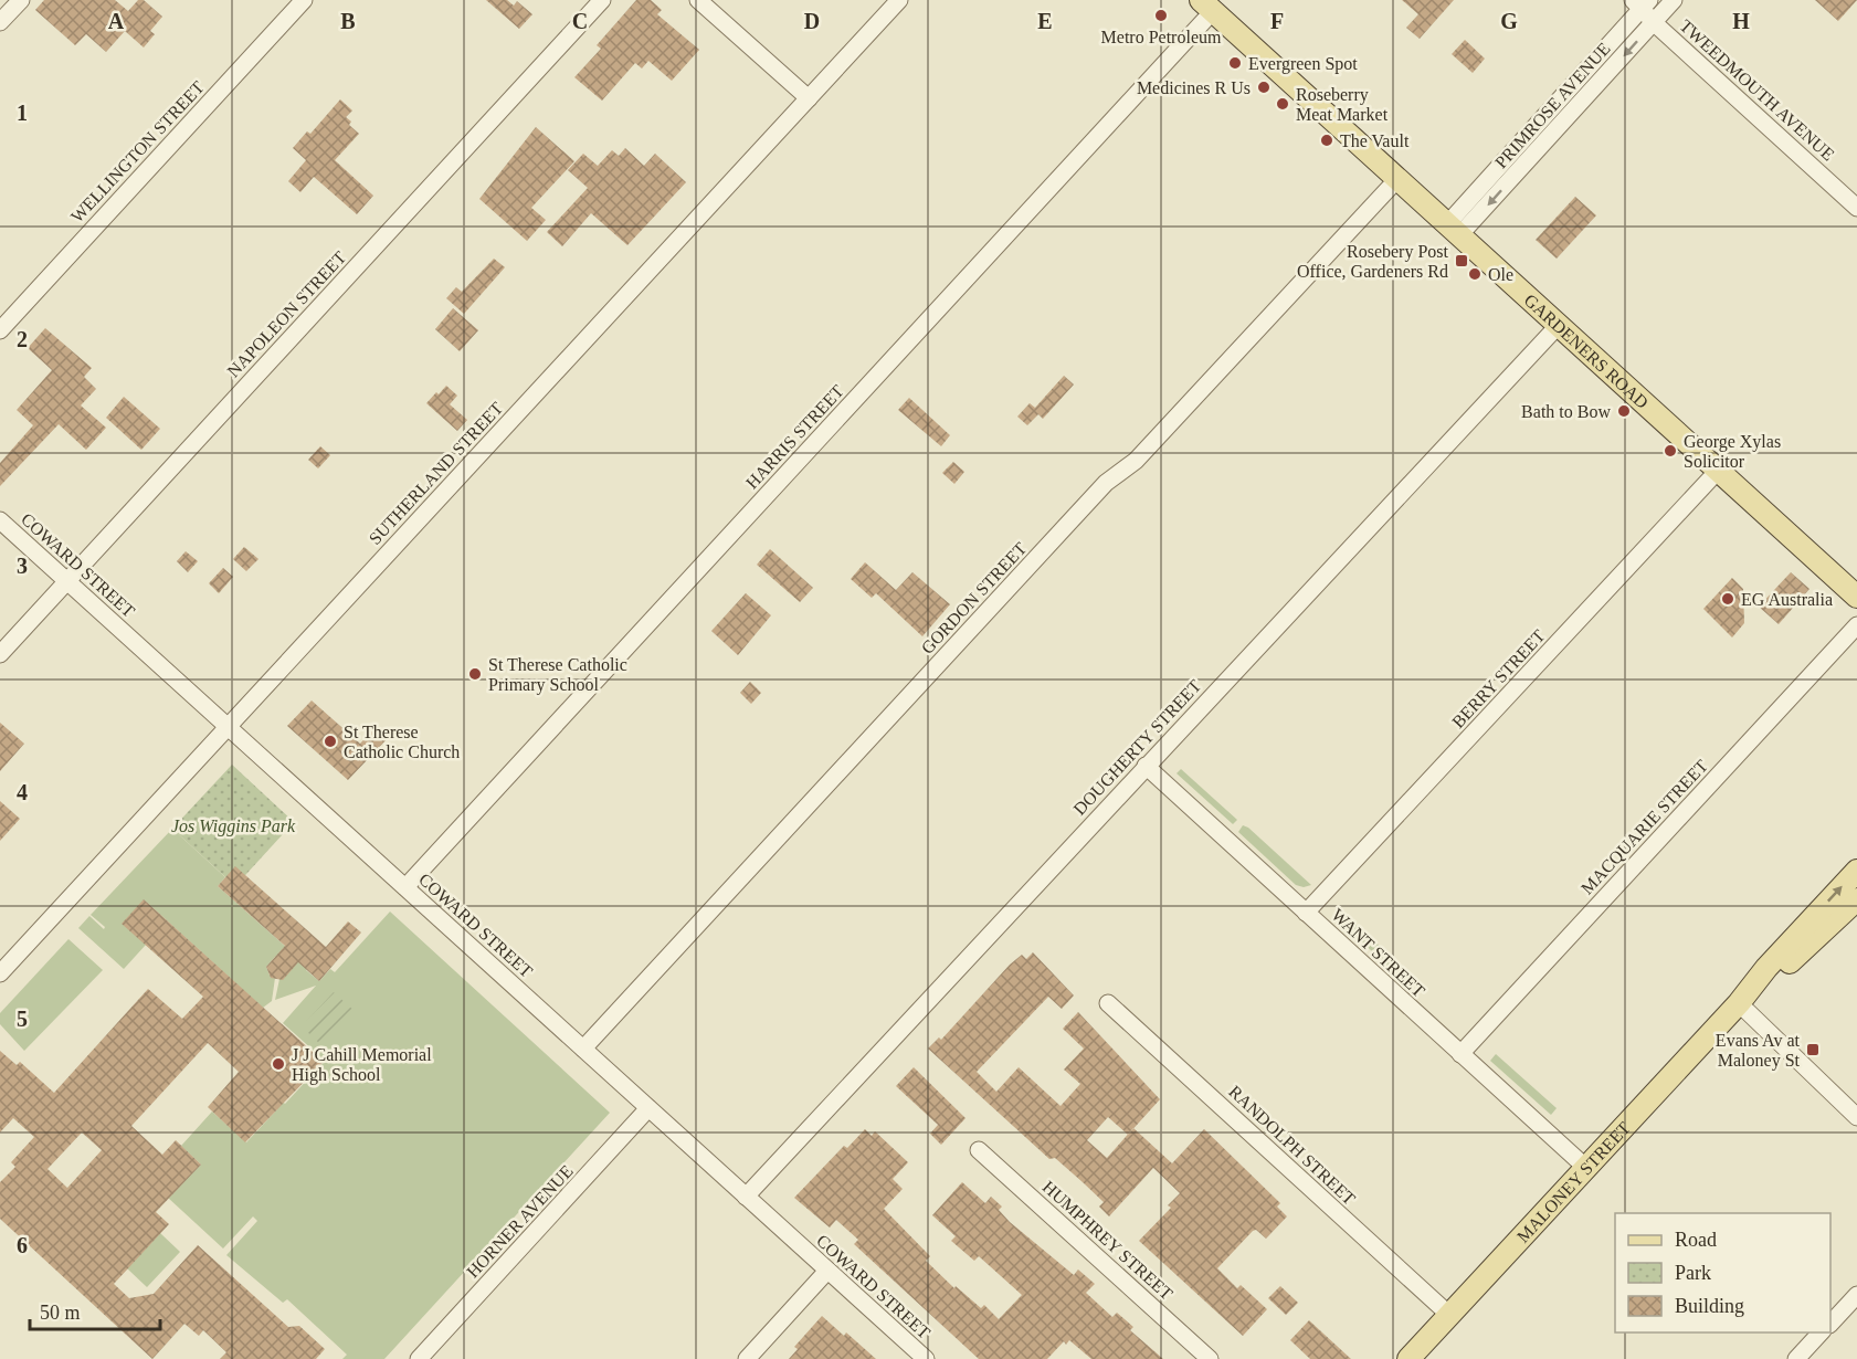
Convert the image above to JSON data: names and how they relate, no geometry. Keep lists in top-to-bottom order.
{
  "streets": {
    "main road": ["GARDENERS ROAD", "MALONEY STREET"],
    "street": [
      "TWEEDMOUTH AVENUE",
      "PRIMROSE AVENUE",
      "WELLINGTON STREET",
      "NAPOLEON STREET",
      "HARRIS STREET",
      "SUTHERLAND STREET",
      "COWARD STREET",
      "GORDON STREET",
      "BERRY STREET",
      "DOUGHERTY STREET",
      "MACQUARIE STREET",
      "WANT STREET",
      "RANDOLPH STREET",
      "HORNER AVENUE",
      "HUMPHREY STREET"
    ]
  },
  "crossings": [
    ["TWEEDMOUTH AVENUE", "PRIMROSE AVENUE"],
    ["PRIMROSE AVENUE", "GARDENERS ROAD"],
    ["NAPOLEON STREET", "COWARD STREET"],
    ["GARDENERS ROAD", "HARRIS STREET"],
    ["GARDENERS ROAD", "GORDON STREET"],
    ["GARDENERS ROAD", "BERRY STREET"],
    ["GARDENERS ROAD", "DOUGHERTY STREET"],
    ["HARRIS STREET", "COWARD STREET"],
    ["SUTHERLAND STREET", "COWARD STREET"],
    ["COWARD STREET", "GORDON STREET"],
    ["COWARD STREET", "DOUGHERTY STREET"],
    ["COWARD STREET", "HORNER AVENUE"],
    ["BERRY STREET", "WANT STREET"],
    ["DOUGHERTY STREET", "WANT STREET"],
    ["MACQUARIE STREET", "WANT STREET"],
    ["WANT STREET", "MALONEY STREET"],
    ["RANDOLPH STREET", "MALONEY STREET"]
  ],
  "parks": ["Jos Wiggins Park"],
  "places": {
    "other": [
      "Metro Petroleum",
      "Evergreen Spot",
      "Medicines R Us",
      "Roseberry Meat Market",
      "The Vault",
      "Ole",
      "Bath to Bow",
      "George Xylas Solicitor",
      "EG Australia",
      "St Therese Catholic Primary School",
      "St Therese Catholic Church",
      "J J Cahill Memorial High School"
    ],
    "transit": ["Rosebery Post Office, Gardeners Rd", "Evans Av at Maloney St"]
  },
  "legend": ["Road", "Park", "Building"],
  "scale_bar": "50 m",
  "grid": {
    "columns": [
      "A",
      "B",
      "C",
      "D",
      "E",
      "F",
      "G",
      "H"
    ],
    "rows": [
      "1",
      "2",
      "3",
      "4",
      "5",
      "6"
    ]
  }
}
